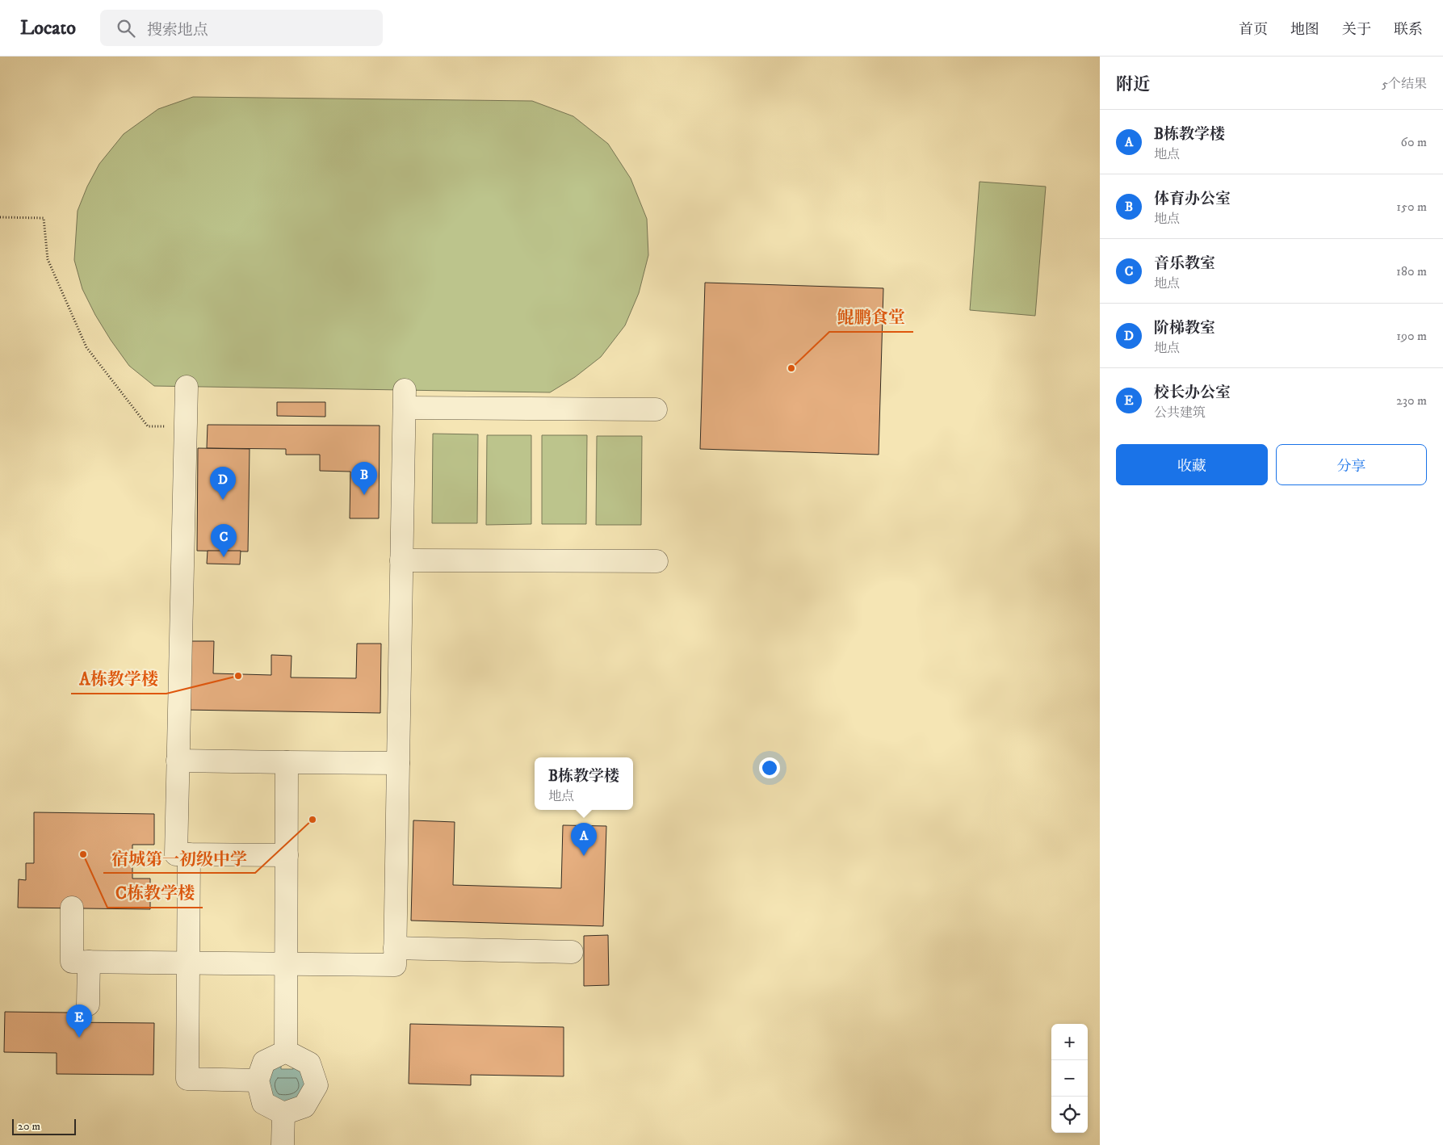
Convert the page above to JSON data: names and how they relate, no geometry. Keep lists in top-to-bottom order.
{
  "places": [
    "鲲鹏食堂",
    "A栋教学楼",
    "宿城第一初级中学",
    "C栋教学楼"
  ],
  "scale_bar": "20 m",
  "page": {
    "header": "Locato",
    "search": "搜索地点",
    "nav": [
      "首页",
      "地图",
      "关于",
      "联系"
    ],
    "heading": ["附近", "5个结果"],
    "list": [
      {
        "mark": "A",
        "name": "B栋教学楼",
        "note": "地点",
        "value": "60 m"
      },
      {
        "mark": "B",
        "name": "体育办公室",
        "note": "地点",
        "value": "150 m"
      },
      {
        "mark": "C",
        "name": "音乐教室",
        "note": "地点",
        "value": "180 m"
      },
      {
        "mark": "D",
        "name": "阶梯教室",
        "note": "地点",
        "value": "190 m"
      },
      {
        "mark": "E",
        "name": "校长办公室",
        "note": "公共建筑",
        "value": "230 m"
      }
    ],
    "buttons": ["收藏", "分享"],
    "pins": [
      "B",
      "D",
      "C",
      "A",
      "E"
    ],
    "popup": ["B栋教学楼", "地点"],
    "map_buttons": ["+", "−"],
    "scale": "20 m"
  }
}
